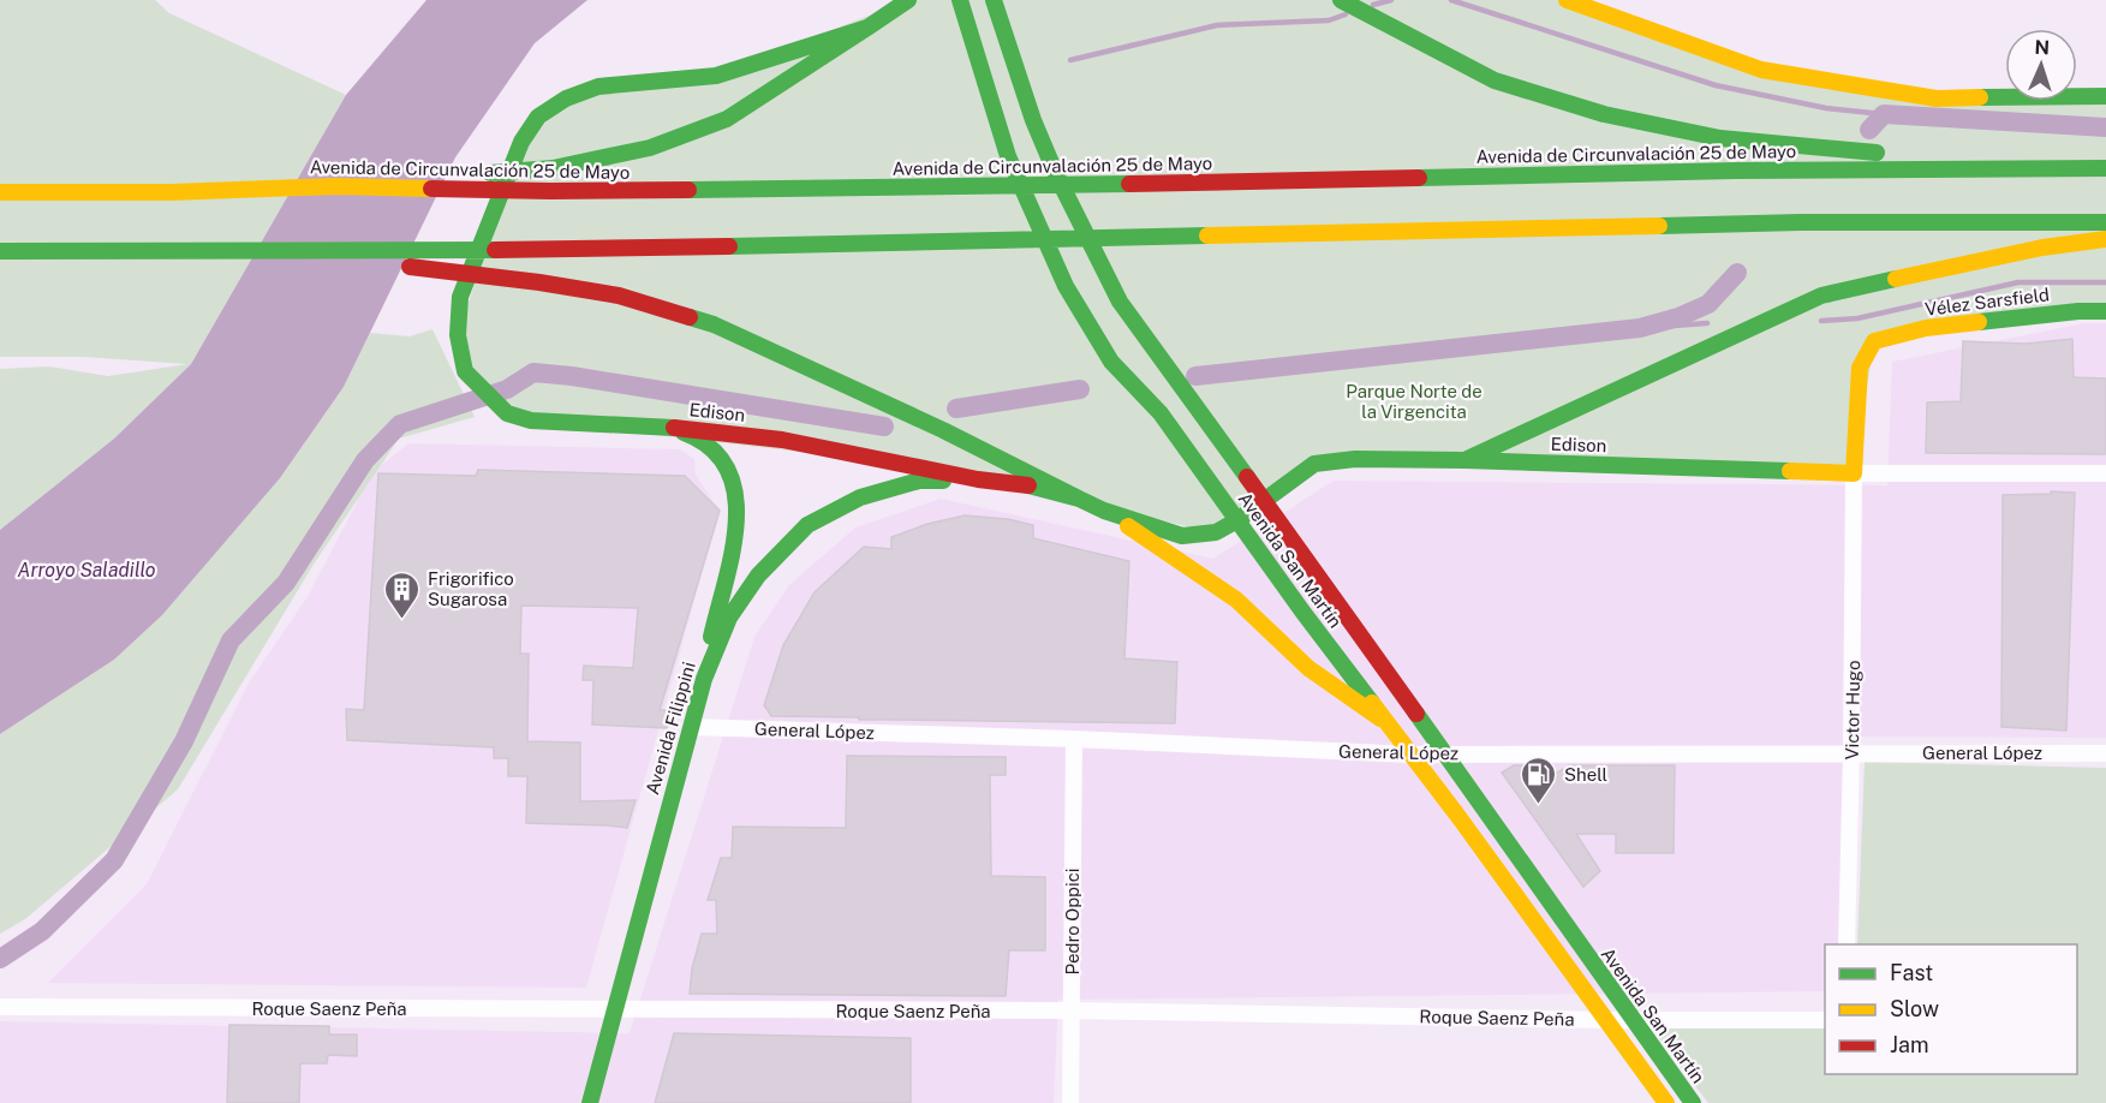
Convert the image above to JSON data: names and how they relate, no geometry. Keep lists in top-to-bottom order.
{
  "streets": {
    "main road": [
      "Avenida de Circunvalación 25 de Mayo",
      "Vélez Sarsfield",
      "Edison",
      "Avenida San Martín",
      "Avenida Filippini"
    ],
    "street": [
      "Victor Hugo",
      "General López",
      "Pedro Oppici",
      "Roque Saenz Peña"
    ]
  },
  "crossings": [
    ["Vélez Sarsfield", "Edison"],
    ["Vélez Sarsfield", "Victor Hugo"],
    ["Edison", "Avenida San Martín"],
    ["Edison", "Victor Hugo"],
    ["Edison", "Avenida Filippini"],
    ["Avenida San Martín", "General López"],
    ["Avenida San Martín", "Roque Saenz Peña"],
    ["Victor Hugo", "General López"],
    ["Avenida Filippini", "General López"],
    ["Avenida Filippini", "Roque Saenz Peña"],
    ["General López", "Pedro Oppici"],
    ["Pedro Oppici", "Roque Saenz Peña"]
  ],
  "water": ["Arroyo Saladillo"],
  "parks": ["Parque Norte de la Virgencita"],
  "places": {
    "building": ["Frigorifico Sugarosa"],
    "fuel station": ["Shell"]
  },
  "legend": ["Fast", "Slow", "Jam"],
  "north": "top"
}
